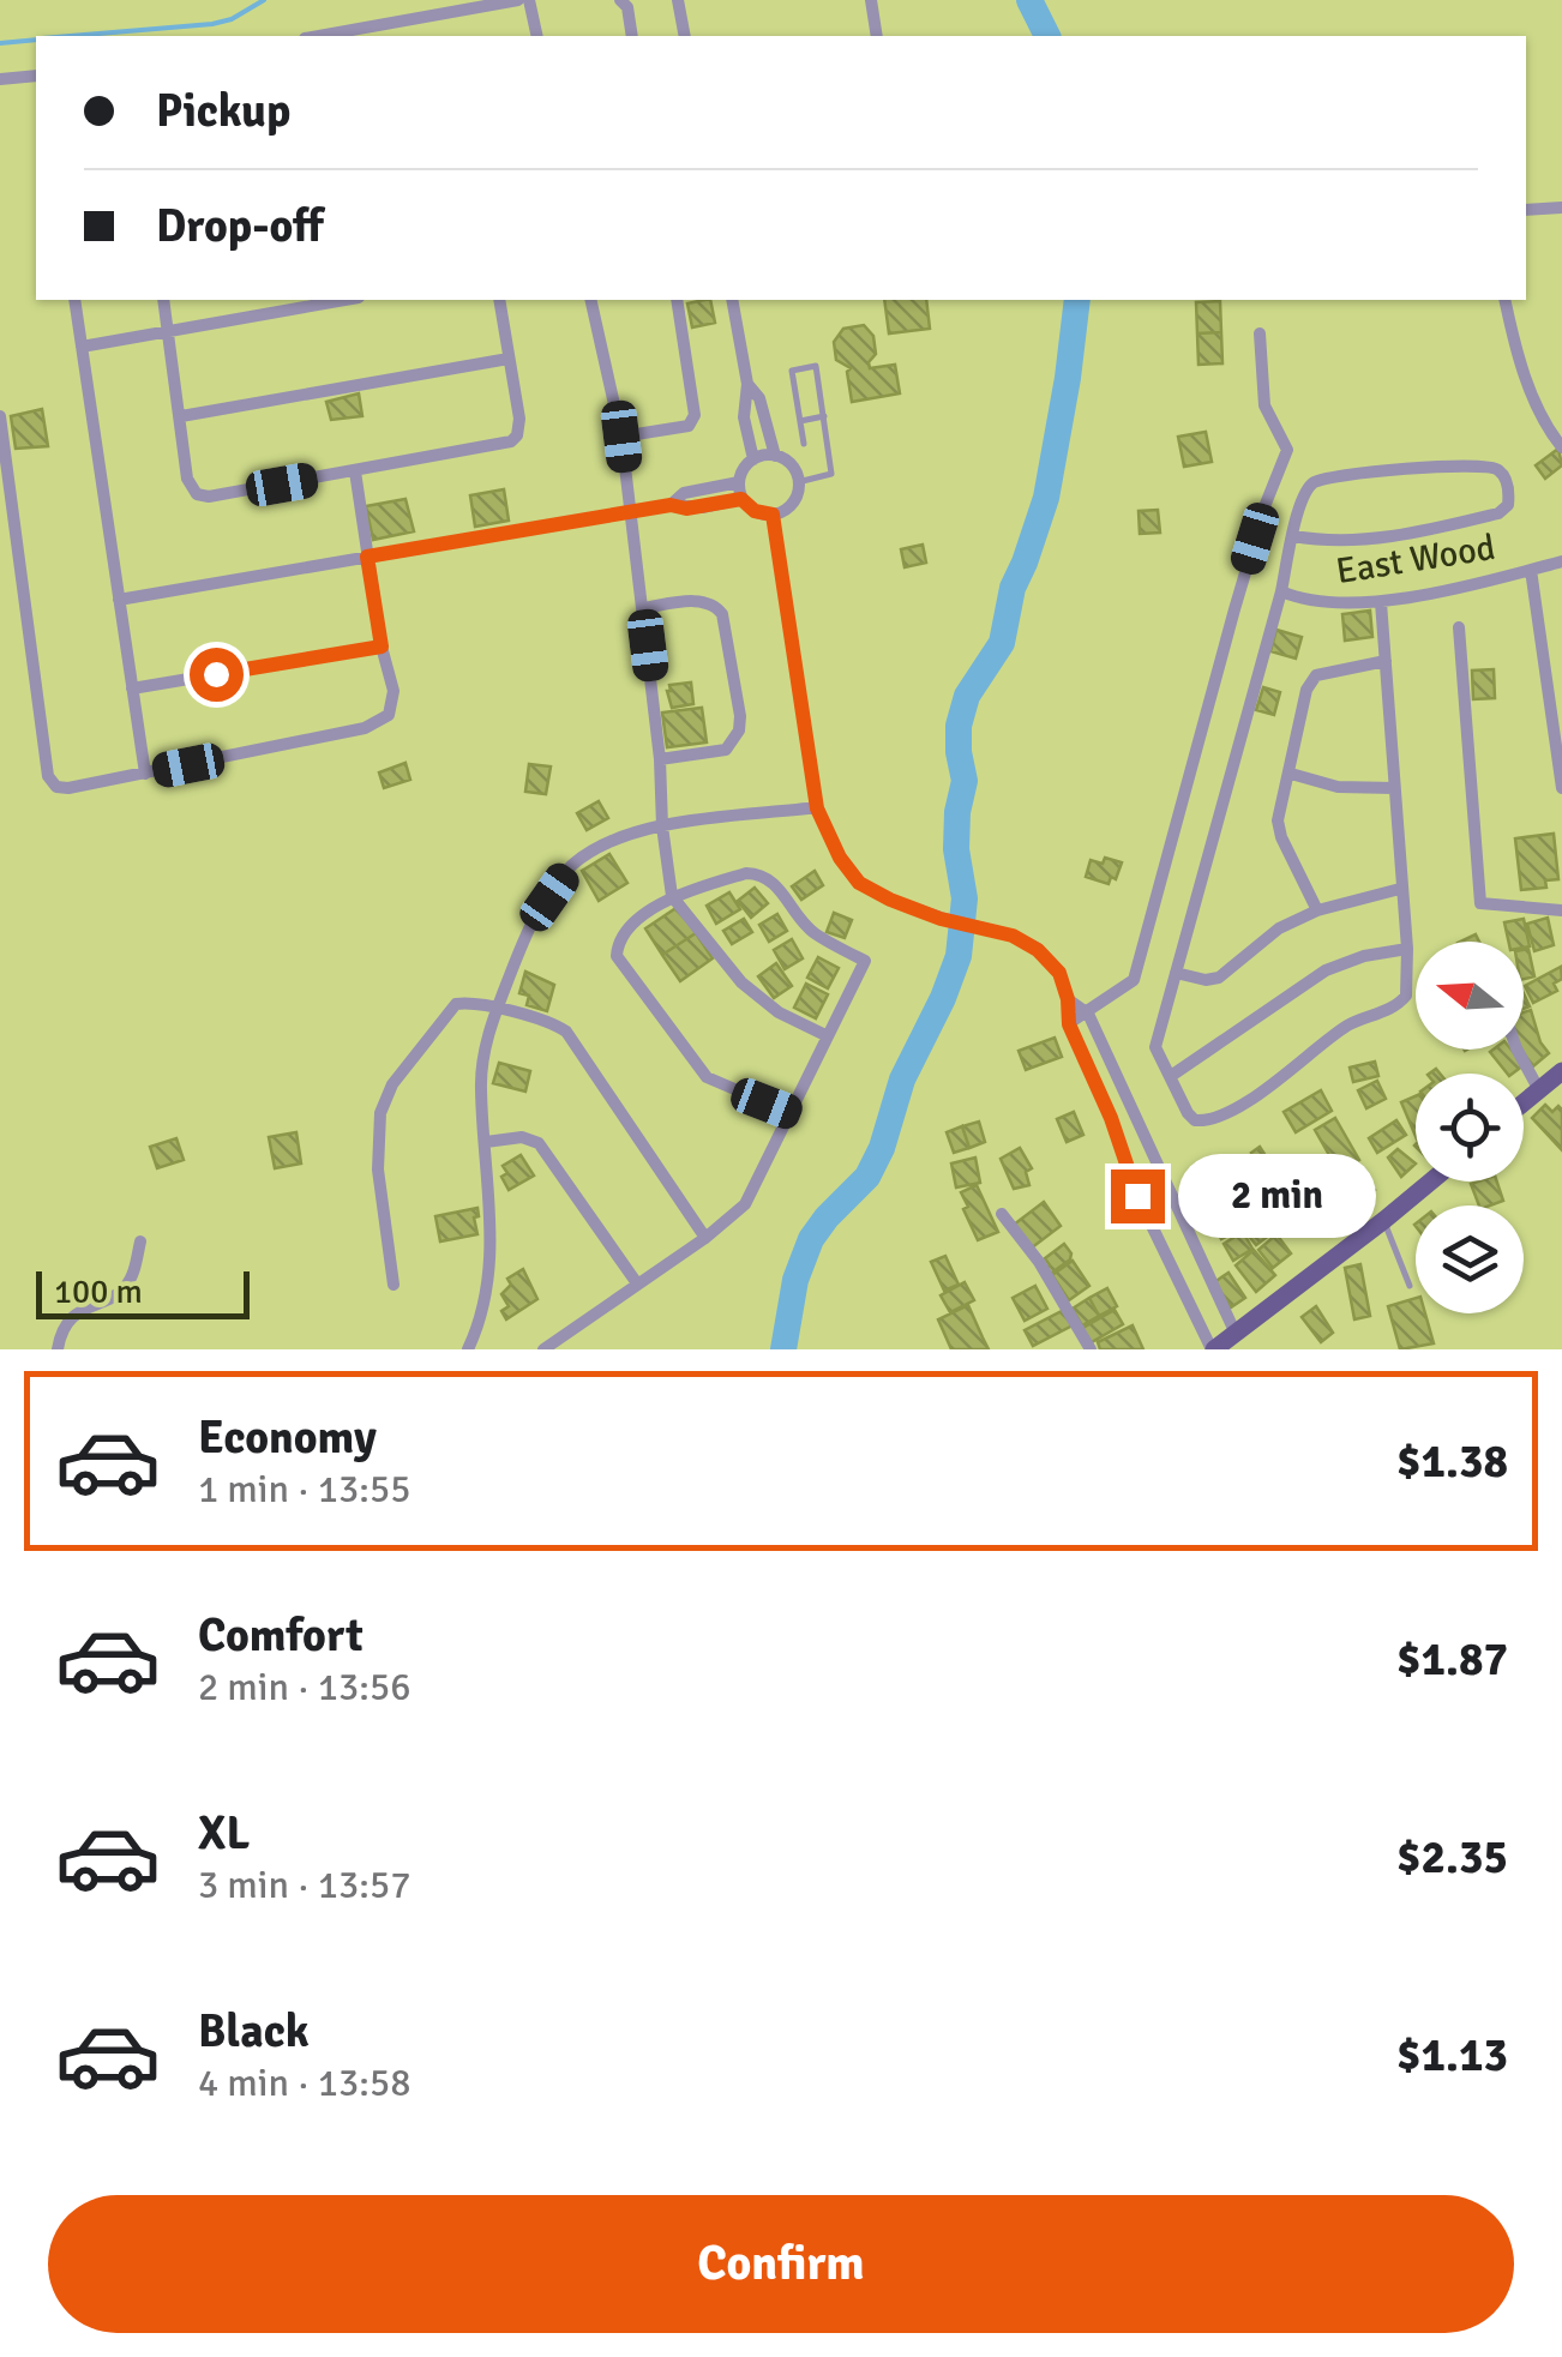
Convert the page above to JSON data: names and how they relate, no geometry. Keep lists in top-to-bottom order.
{
  "streets": {
    "street": ["East Wood"]
  },
  "scale_bar": "100 m",
  "north": "left",
  "page": {
    "banner": ["Pickup", "Drop-off"],
    "bubble": "2 min",
    "scale": "100 m",
    "list": [
      {
        "name": "Economy",
        "note": "1 min · 13:55",
        "value": "$1.38"
      },
      {
        "name": "Comfort",
        "note": "2 min · 13:56",
        "value": "$1.87"
      },
      {
        "name": "XL",
        "note": "3 min · 13:57",
        "value": "$2.35"
      },
      {
        "name": "Black",
        "note": "4 min · 13:58",
        "value": "$1.13"
      }
    ],
    "buttons": "Confirm"
  }
}
